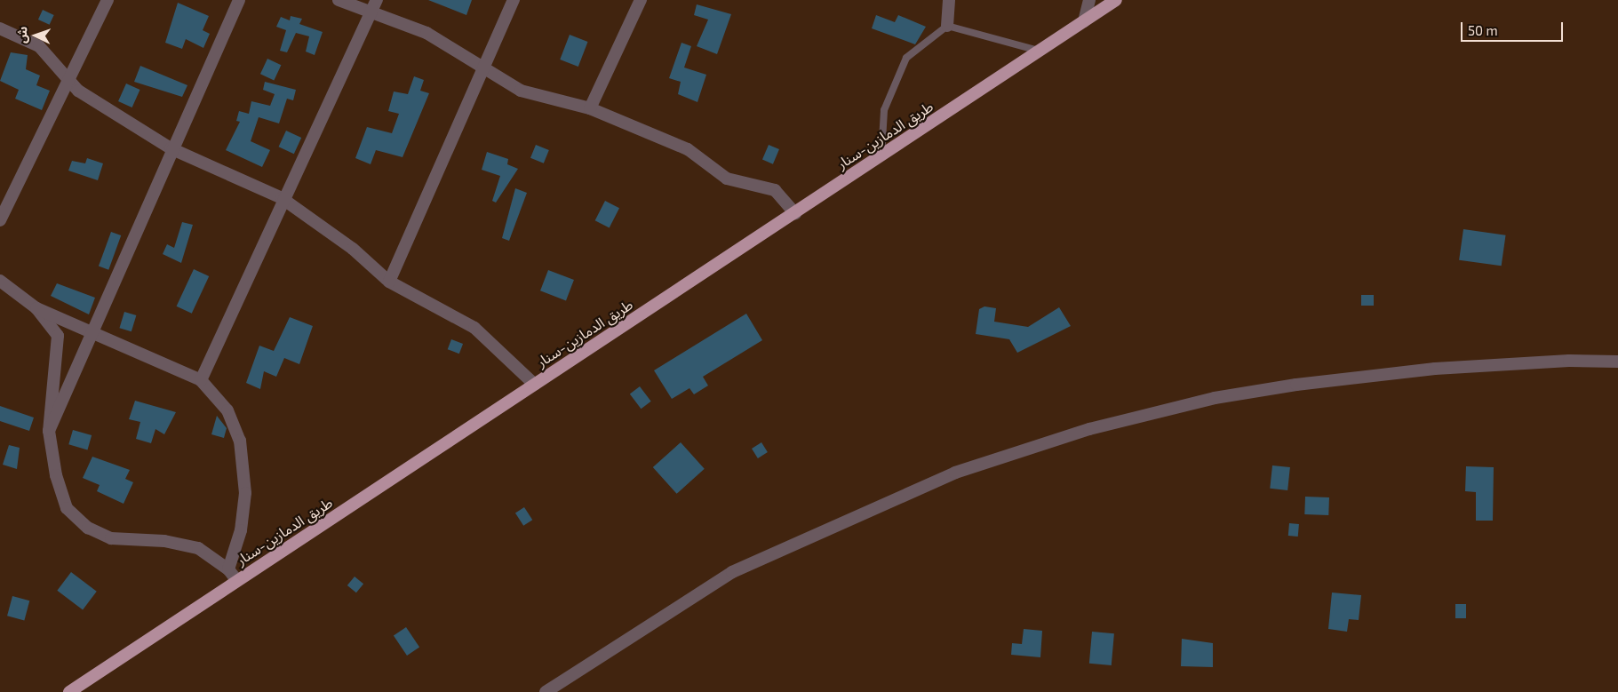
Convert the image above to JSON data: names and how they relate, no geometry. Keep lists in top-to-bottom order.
{
  "streets": {
    "highway": ["طريق الدمازين-سنار"]
  },
  "scale_bar": "50 m",
  "north": "left"
}
